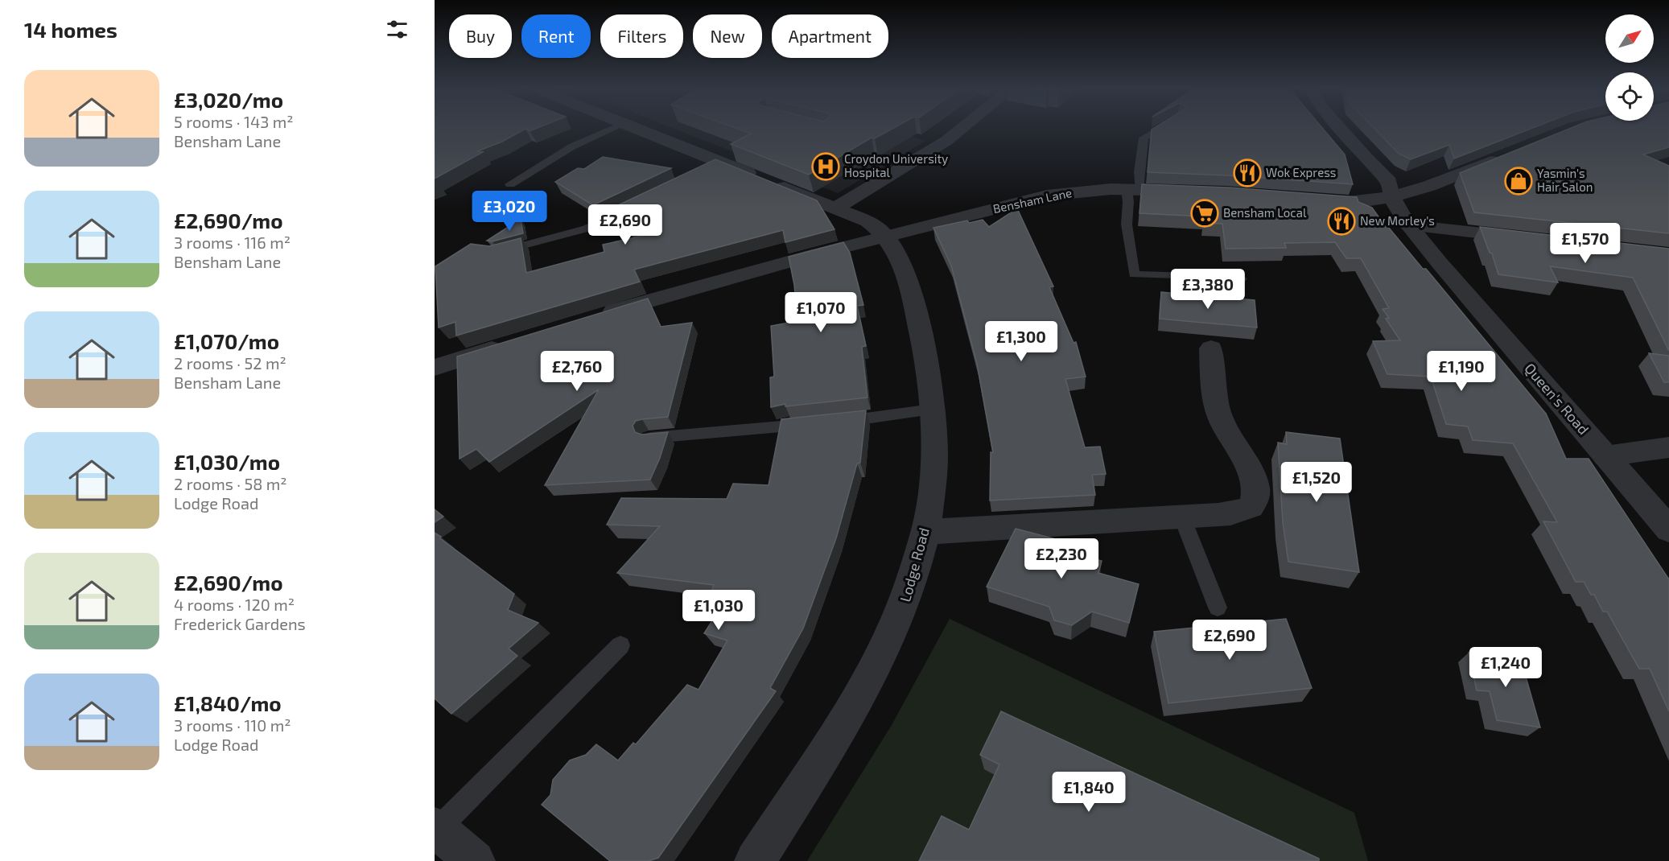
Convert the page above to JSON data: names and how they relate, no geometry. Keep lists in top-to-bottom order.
{
  "streets": {
    "street": ["Bensham Lane", "Queen's Road", "Lodge Road"]
  },
  "crossings": [
    ["Bensham Lane", "Lodge Road"]
  ],
  "places": {
    "hospital": ["Croydon University Hospital"],
    "restaurant": ["Wok Express", "New Morley's"],
    "shop": ["Yasmin's Hair Salon"],
    "supermarket": ["Bensham Local"]
  },
  "north": "top right",
  "page": {
    "heading": "14 homes",
    "chip": [
      "Buy",
      "Rent",
      "Filters",
      "New",
      "Apartment"
    ],
    "list": [
      {
        "name": "£3,020/mo",
        "note": "5 rooms · 143 m² · Bensham Lane"
      },
      {
        "name": "£2,690/mo",
        "note": "3 rooms · 116 m² · Bensham Lane"
      },
      {
        "name": "£1,070/mo",
        "note": "2 rooms · 52 m² · Bensham Lane"
      },
      {
        "name": "£1,030/mo",
        "note": "2 rooms · 58 m² · Lodge Road"
      },
      {
        "name": "£2,690/mo",
        "note": "4 rooms · 120 m² · Frederick Gardens"
      },
      {
        "name": "£1,840/mo",
        "note": "3 rooms · 110 m² · Lodge Road"
      }
    ],
    "price": [
      "£3,020",
      "£2,690",
      "£1,570",
      "£3,380",
      "£1,070",
      "£1,300",
      "£2,760",
      "£1,190",
      "£1,520",
      "£2,230",
      "£1,030",
      "£2,690",
      "£1,240",
      "£1,840"
    ]
  }
}
